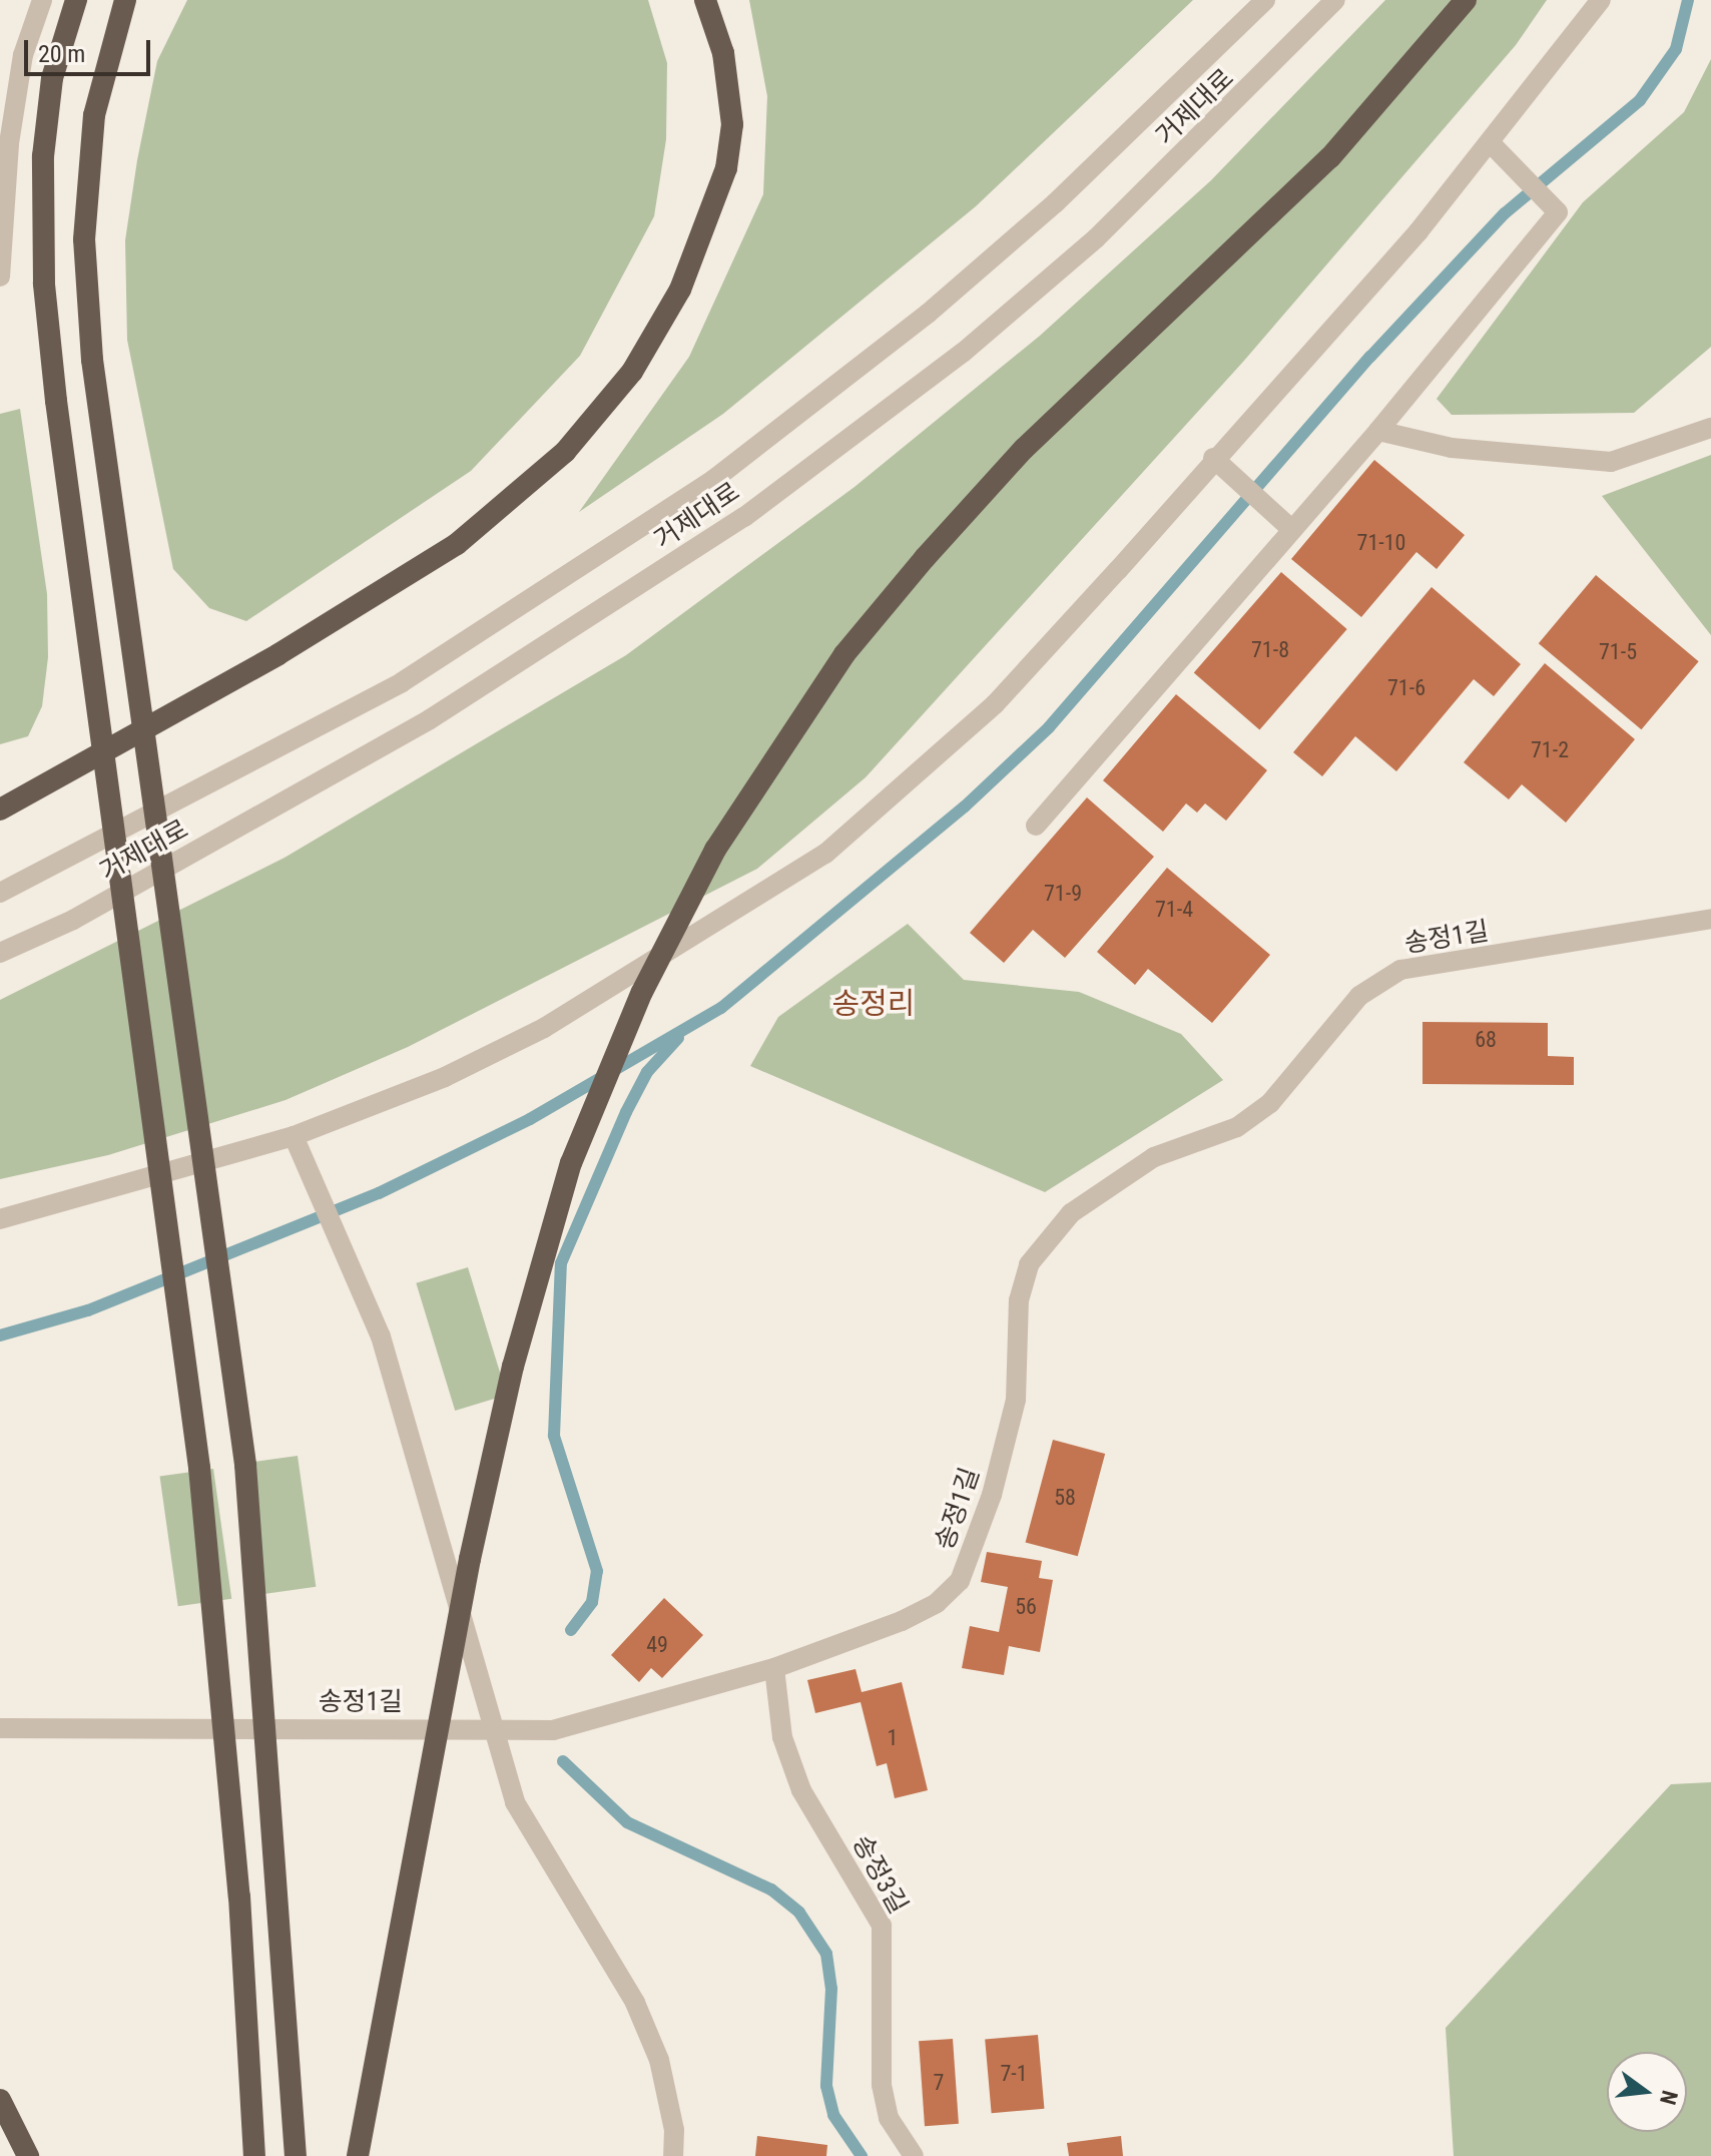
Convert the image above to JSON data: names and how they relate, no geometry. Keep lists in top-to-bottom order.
{
  "streets": {
    "street": ["거제대로", "송정1길", "송정3길"]
  },
  "crossings": [
    ["송정1길", "송정3길"]
  ],
  "districts": ["송정리"],
  "house_numbers": [
    "71-10",
    "71-8",
    "71-5",
    "71-6",
    "71-2",
    "71-9",
    "71-4",
    "68",
    "58",
    "56",
    "49",
    "1",
    "7-1",
    "7"
  ],
  "scale_bar": "20 m",
  "north": "right"
}
